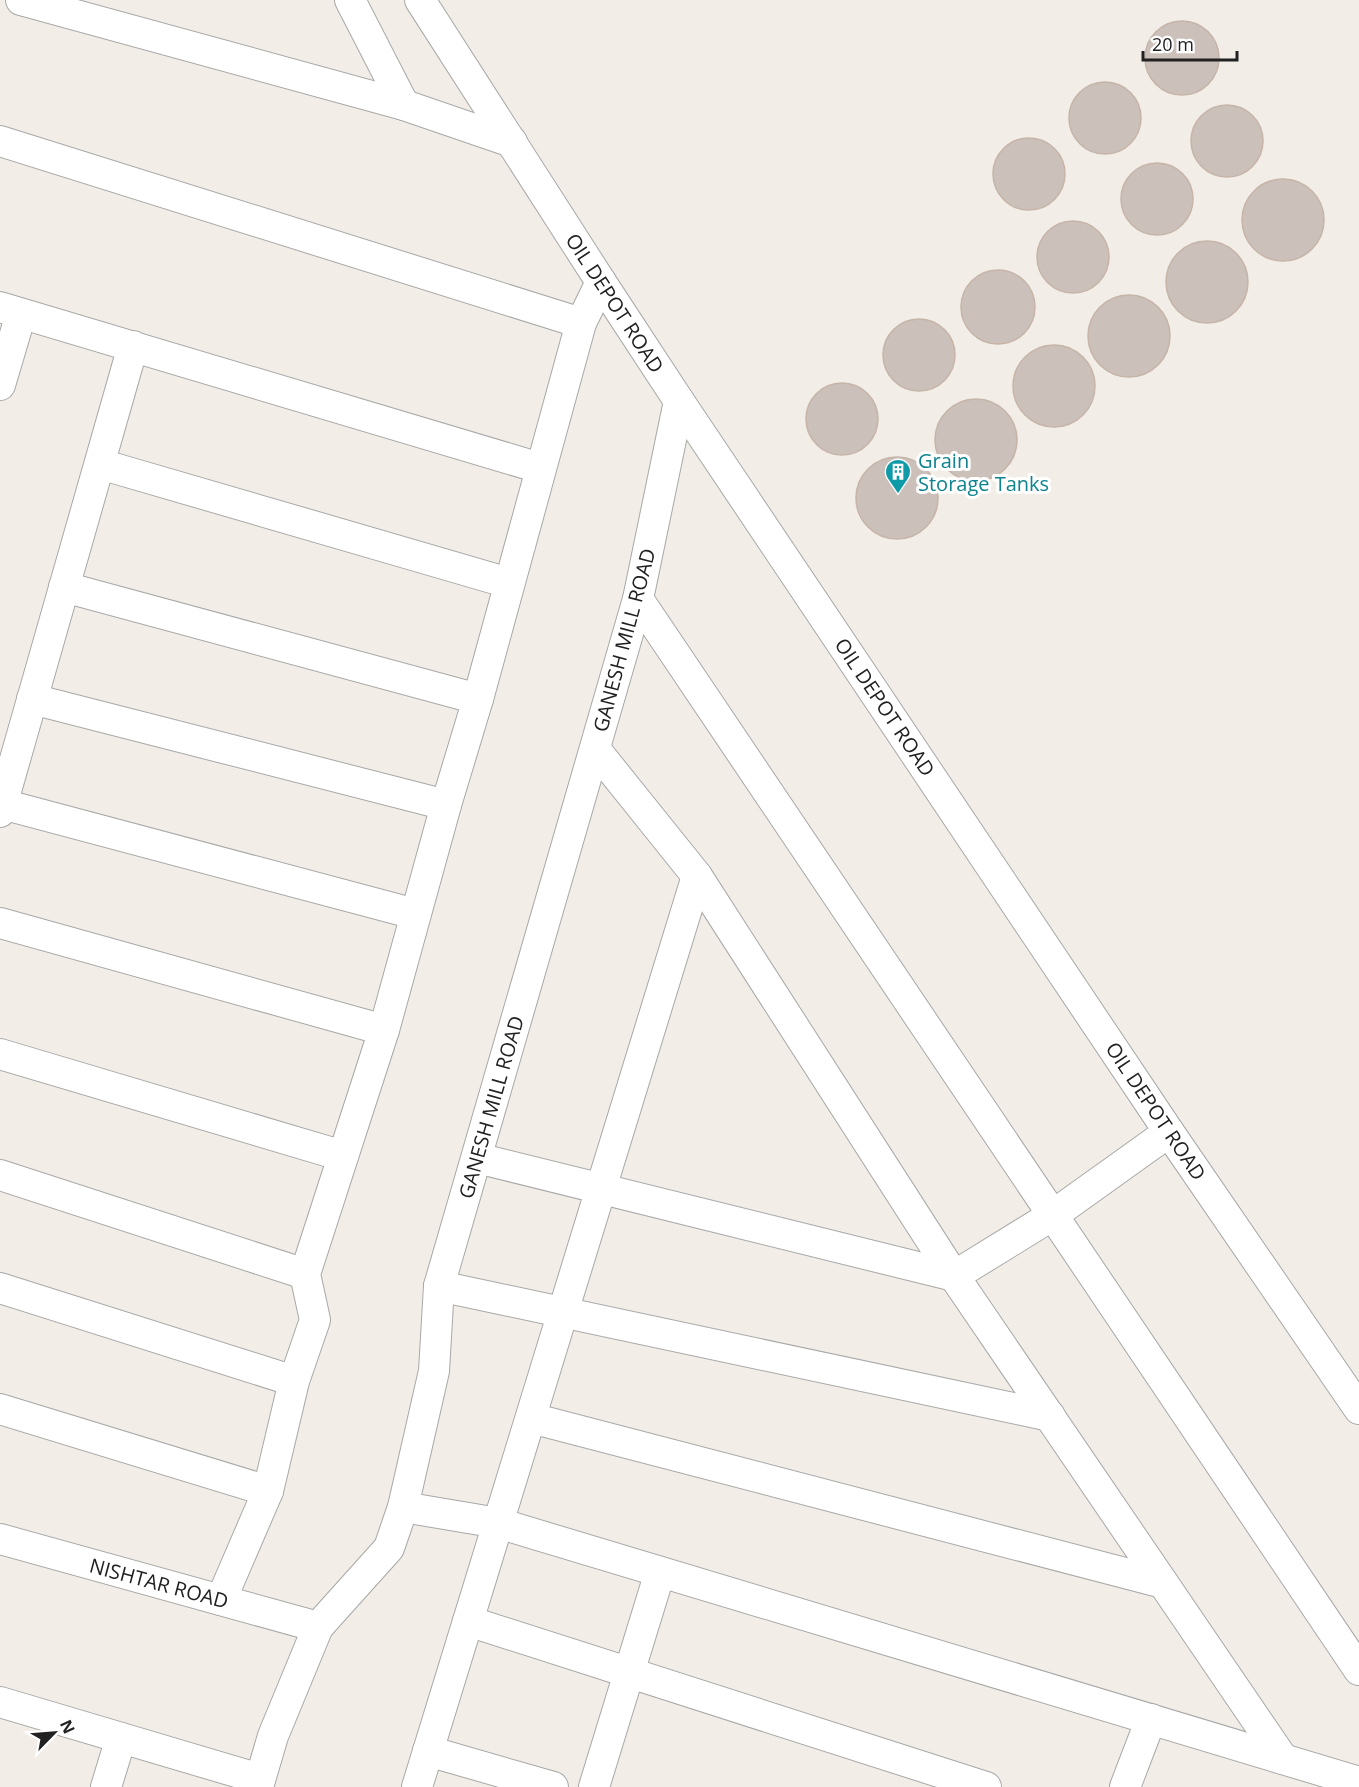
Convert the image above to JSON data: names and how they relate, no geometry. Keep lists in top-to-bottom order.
{
  "streets": {
    "street": ["OIL DEPOT ROAD", "GANESH MILL ROAD", "NISHTAR ROAD"]
  },
  "crossings": [
    ["OIL DEPOT ROAD", "GANESH MILL ROAD"],
    ["GANESH MILL ROAD", "NISHTAR ROAD"]
  ],
  "places": {
    "building": ["Grain Storage Tanks"]
  },
  "scale_bar": "20 m",
  "north": "top right"
}
